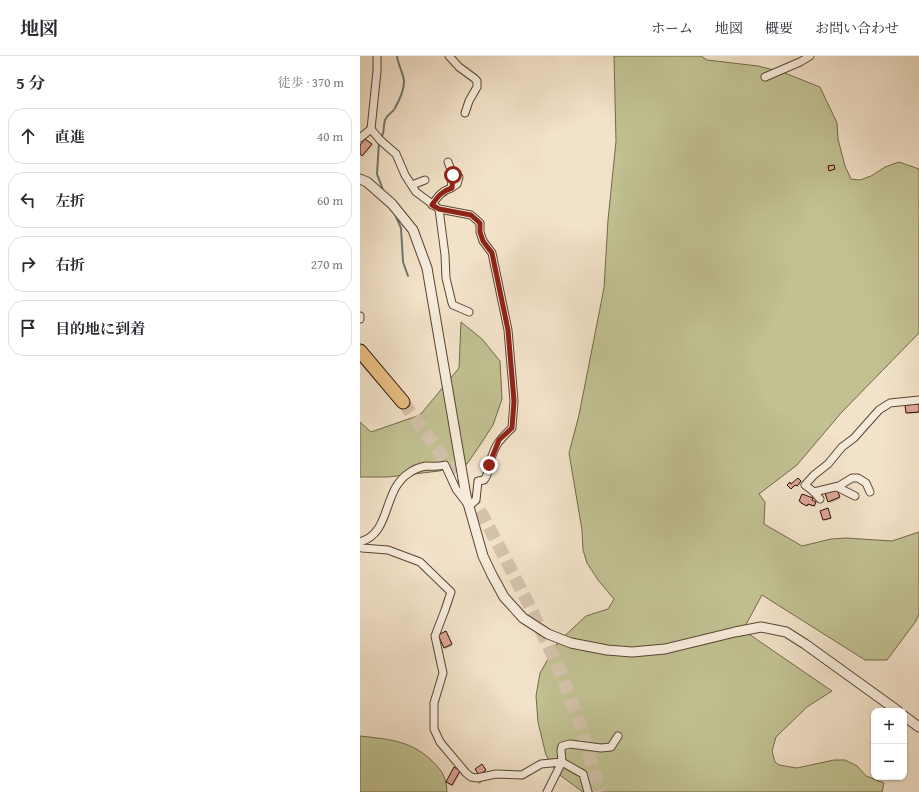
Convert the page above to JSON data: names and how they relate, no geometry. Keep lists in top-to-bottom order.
{
  "page": {
    "header": "地図",
    "nav": [
      "ホーム",
      "地図",
      "概要",
      "お問い合わせ"
    ],
    "heading": ["5 分", "徒歩 · 370 m"],
    "list": [
      ["直進", "40 m"],
      ["左折", "60 m"],
      ["右折", "270 m"],
      "目的地に到着"
    ],
    "map_buttons": ["+", "−"]
  }
}
